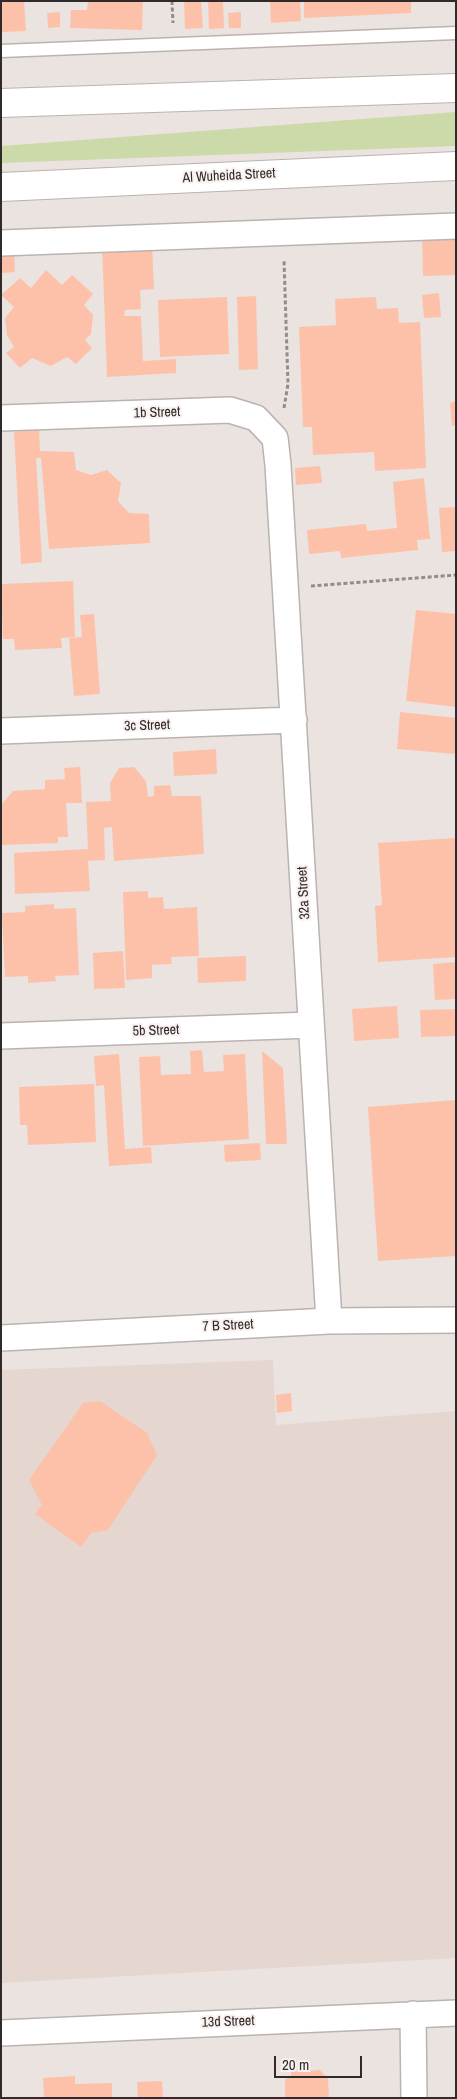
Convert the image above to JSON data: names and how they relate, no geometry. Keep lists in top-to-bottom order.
{
  "streets": {
    "main road": ["Al Wuheida Street"],
    "street": [
      "1b Street",
      "3c Street",
      "32a Street",
      "5b Street",
      "7 B Street",
      "13d Street"
    ]
  },
  "crossings": [
    ["1b Street", "32a Street"],
    ["3c Street", "32a Street"],
    ["32a Street", "5b Street"],
    ["32a Street", "7 B Street"]
  ],
  "scale_bar": "20 m"
}
